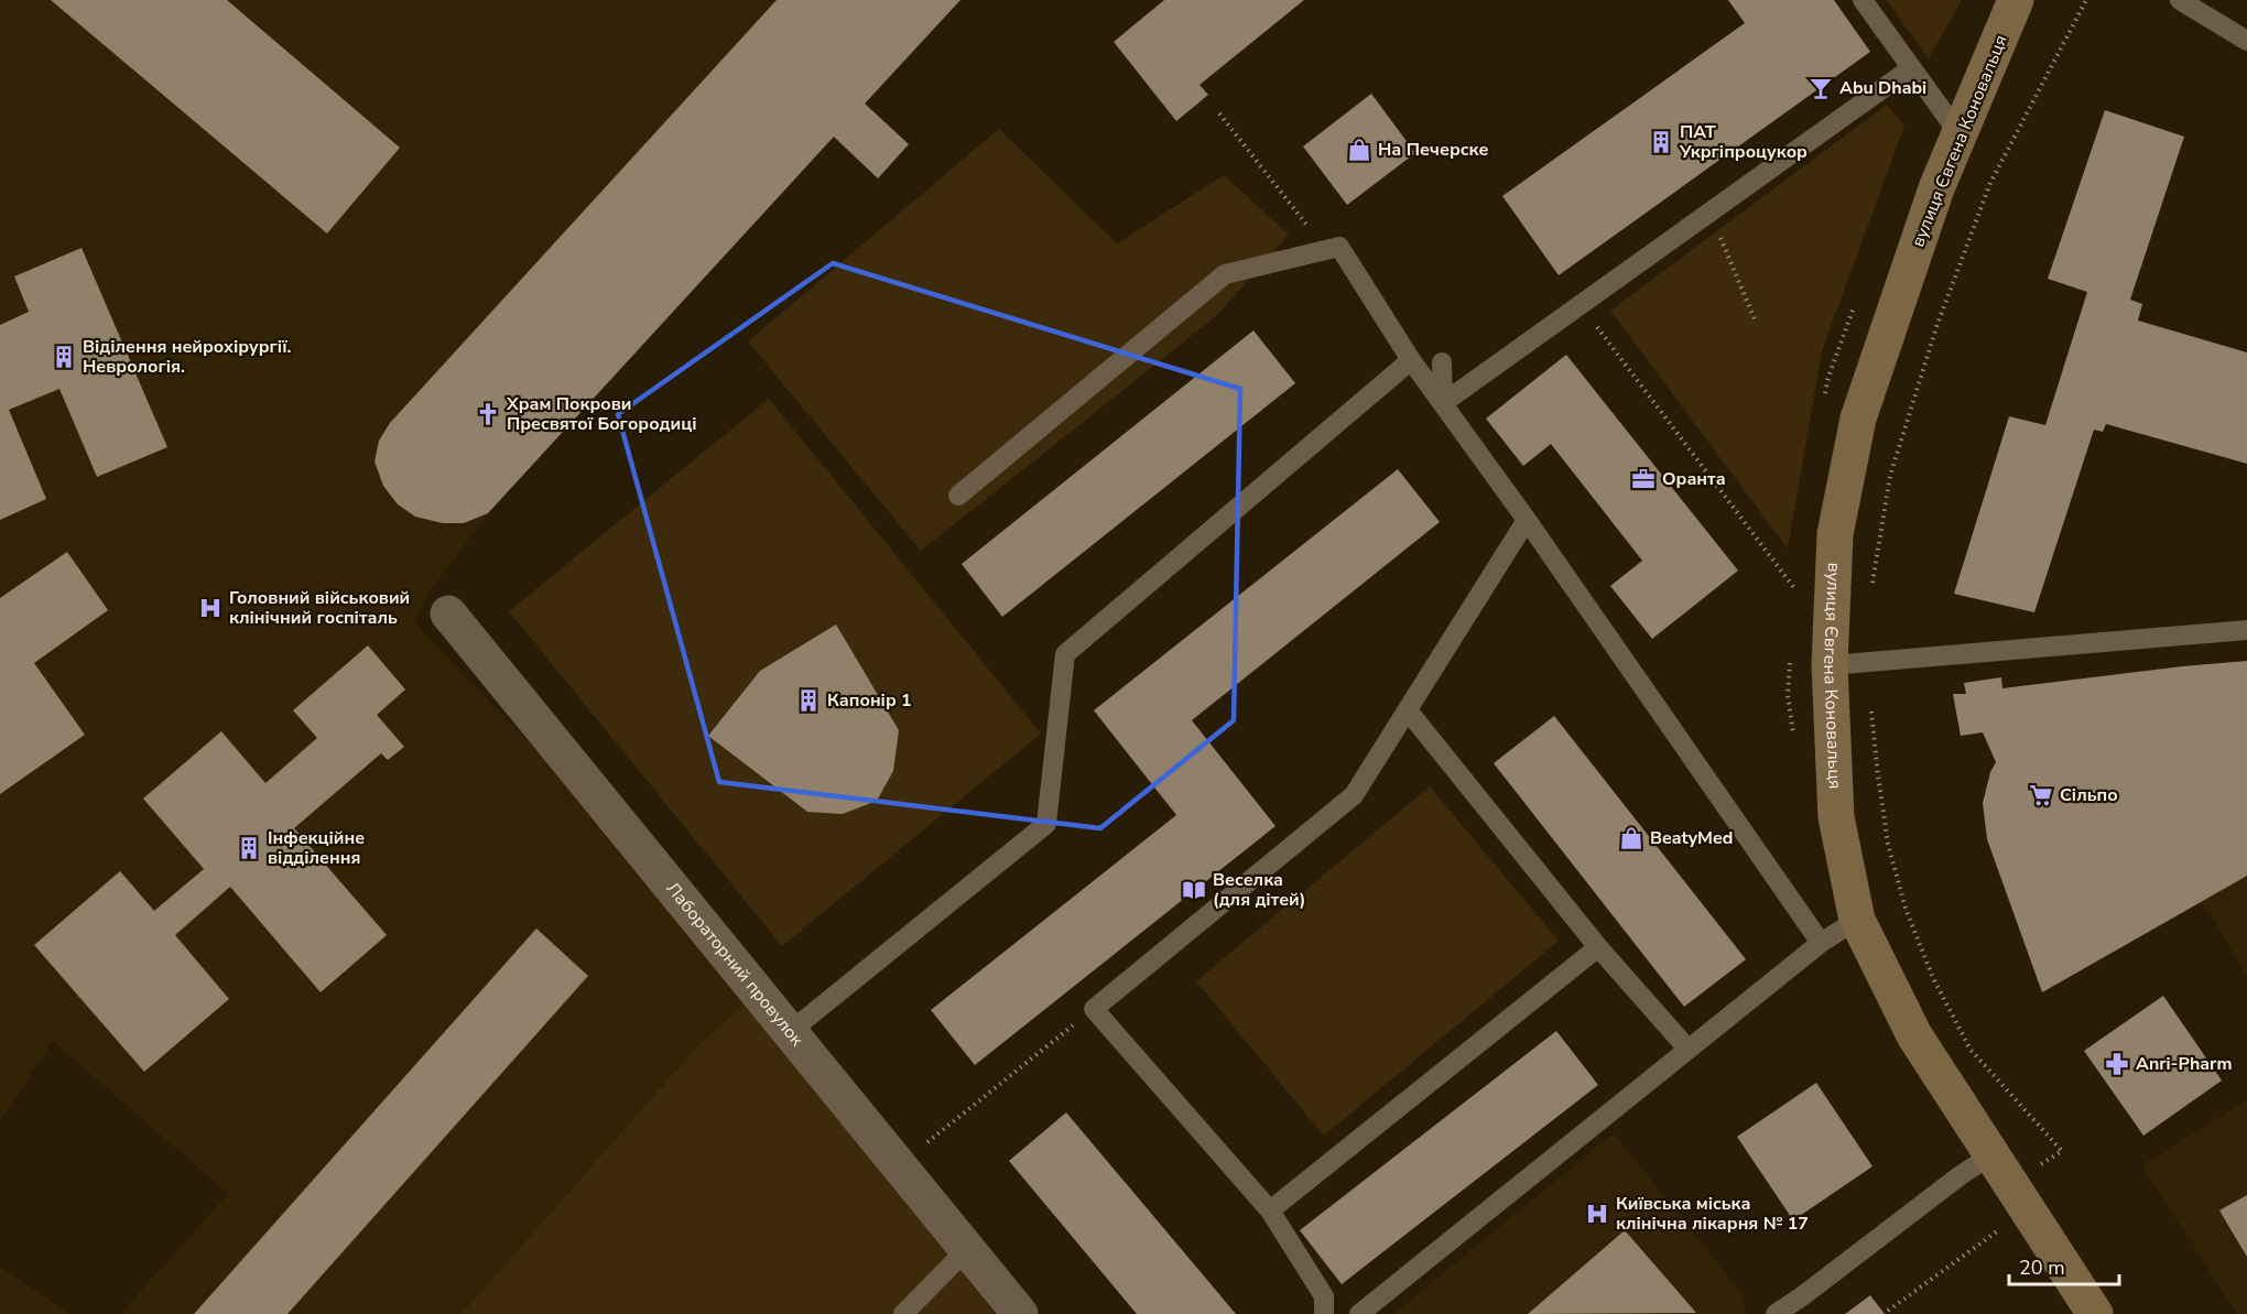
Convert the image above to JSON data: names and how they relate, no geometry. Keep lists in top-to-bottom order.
{
  "streets": {
    "main road": ["вулиця Євгена Коновальця"],
    "street": ["Лабораторний провулок"]
  },
  "places": {
    "bar": ["Abu Dhabi"],
    "building": [
      "ПАТ Укргіпроцукор",
      "Віділення нейрохірургії. Неврологія.",
      "Капонір 1",
      "Інфекційне відділення"
    ],
    "shop": ["На Печерске", "BeatyMed"],
    "church": ["Храм Покрови Пресвятої Богородиці"],
    "office": ["Оранта"],
    "hospital": ["Головний військовий клінічний госпіталь", "Київська міська клінічна лікарня № 17"],
    "supermarket": ["Сільпо"],
    "library": ["Веселка (для дітей)"],
    "pharmacy": ["Anri-Pharm"]
  },
  "scale_bar": "20 m"
}
